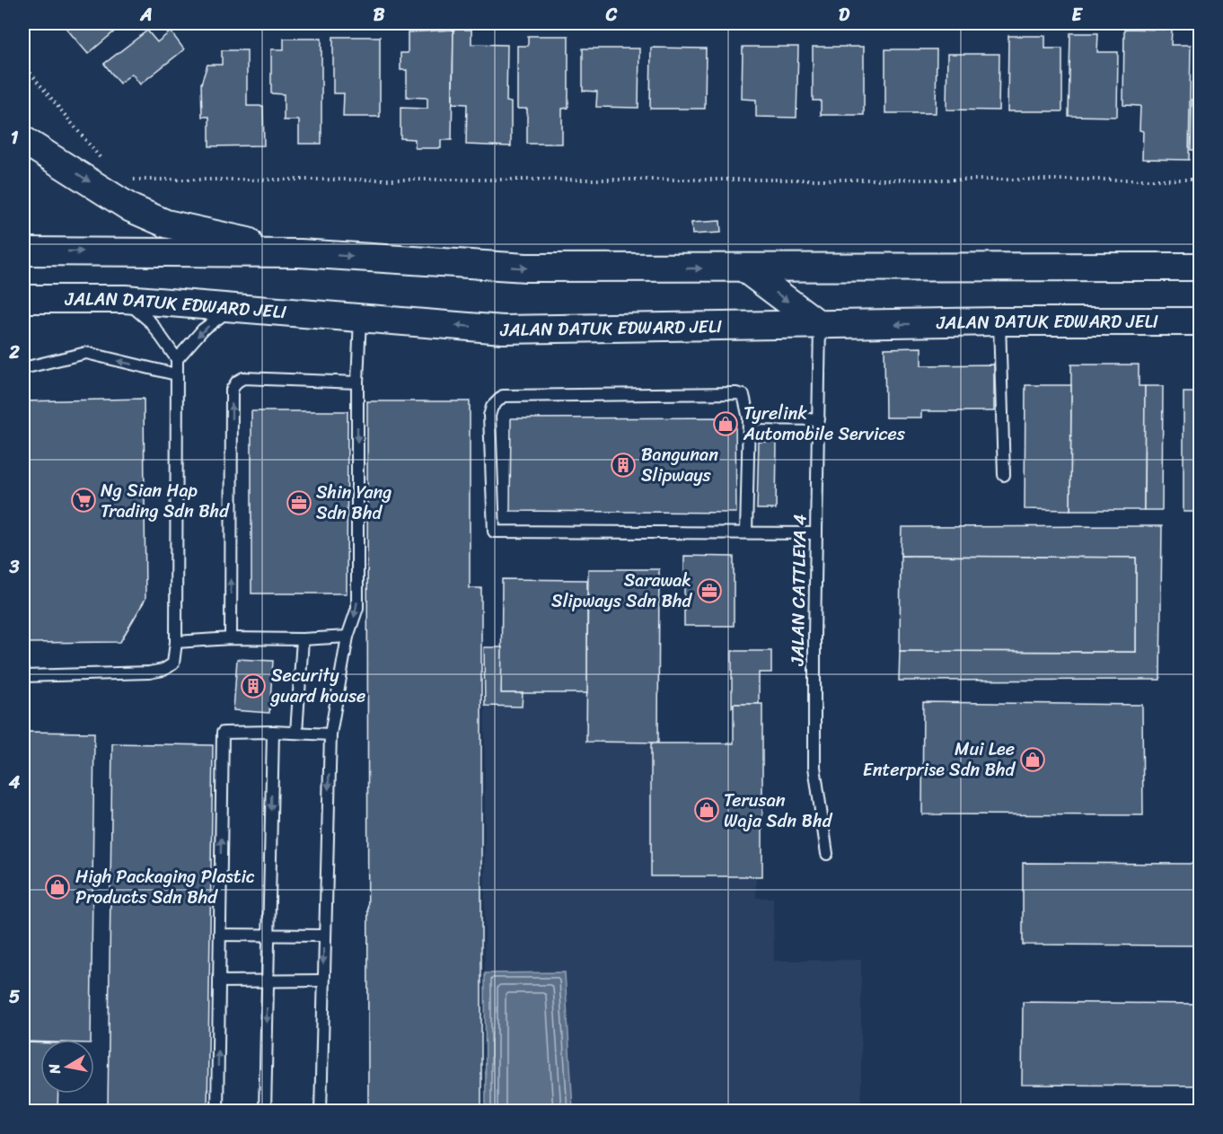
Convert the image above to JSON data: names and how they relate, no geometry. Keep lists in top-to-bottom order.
{
  "streets": {
    "street": ["JALAN DATUK EDWARD JELI"],
    "lane": ["JALAN CATTLEYA 4"]
  },
  "crossings": [
    ["JALAN DATUK EDWARD JELI", "JALAN CATTLEYA 4"]
  ],
  "places": {
    "shop": [
      "Tyrelink Automobile Services",
      "Mui Lee Enterprise Sdn Bhd",
      "Terusan Waja Sdn Bhd",
      "High Packaging Plastic Products Sdn Bhd"
    ],
    "building": ["Bangunan Slipways", "Security guard house"],
    "supermarket": ["Ng Sian Hap Trading Sdn Bhd"],
    "office": ["Shin Yang Sdn Bhd", "Sarawak Slipways Sdn Bhd"]
  },
  "north": "left",
  "grid": {
    "columns": [
      "A",
      "B",
      "C",
      "D",
      "E"
    ],
    "rows": [
      "1",
      "2",
      "3",
      "4",
      "5"
    ]
  }
}
